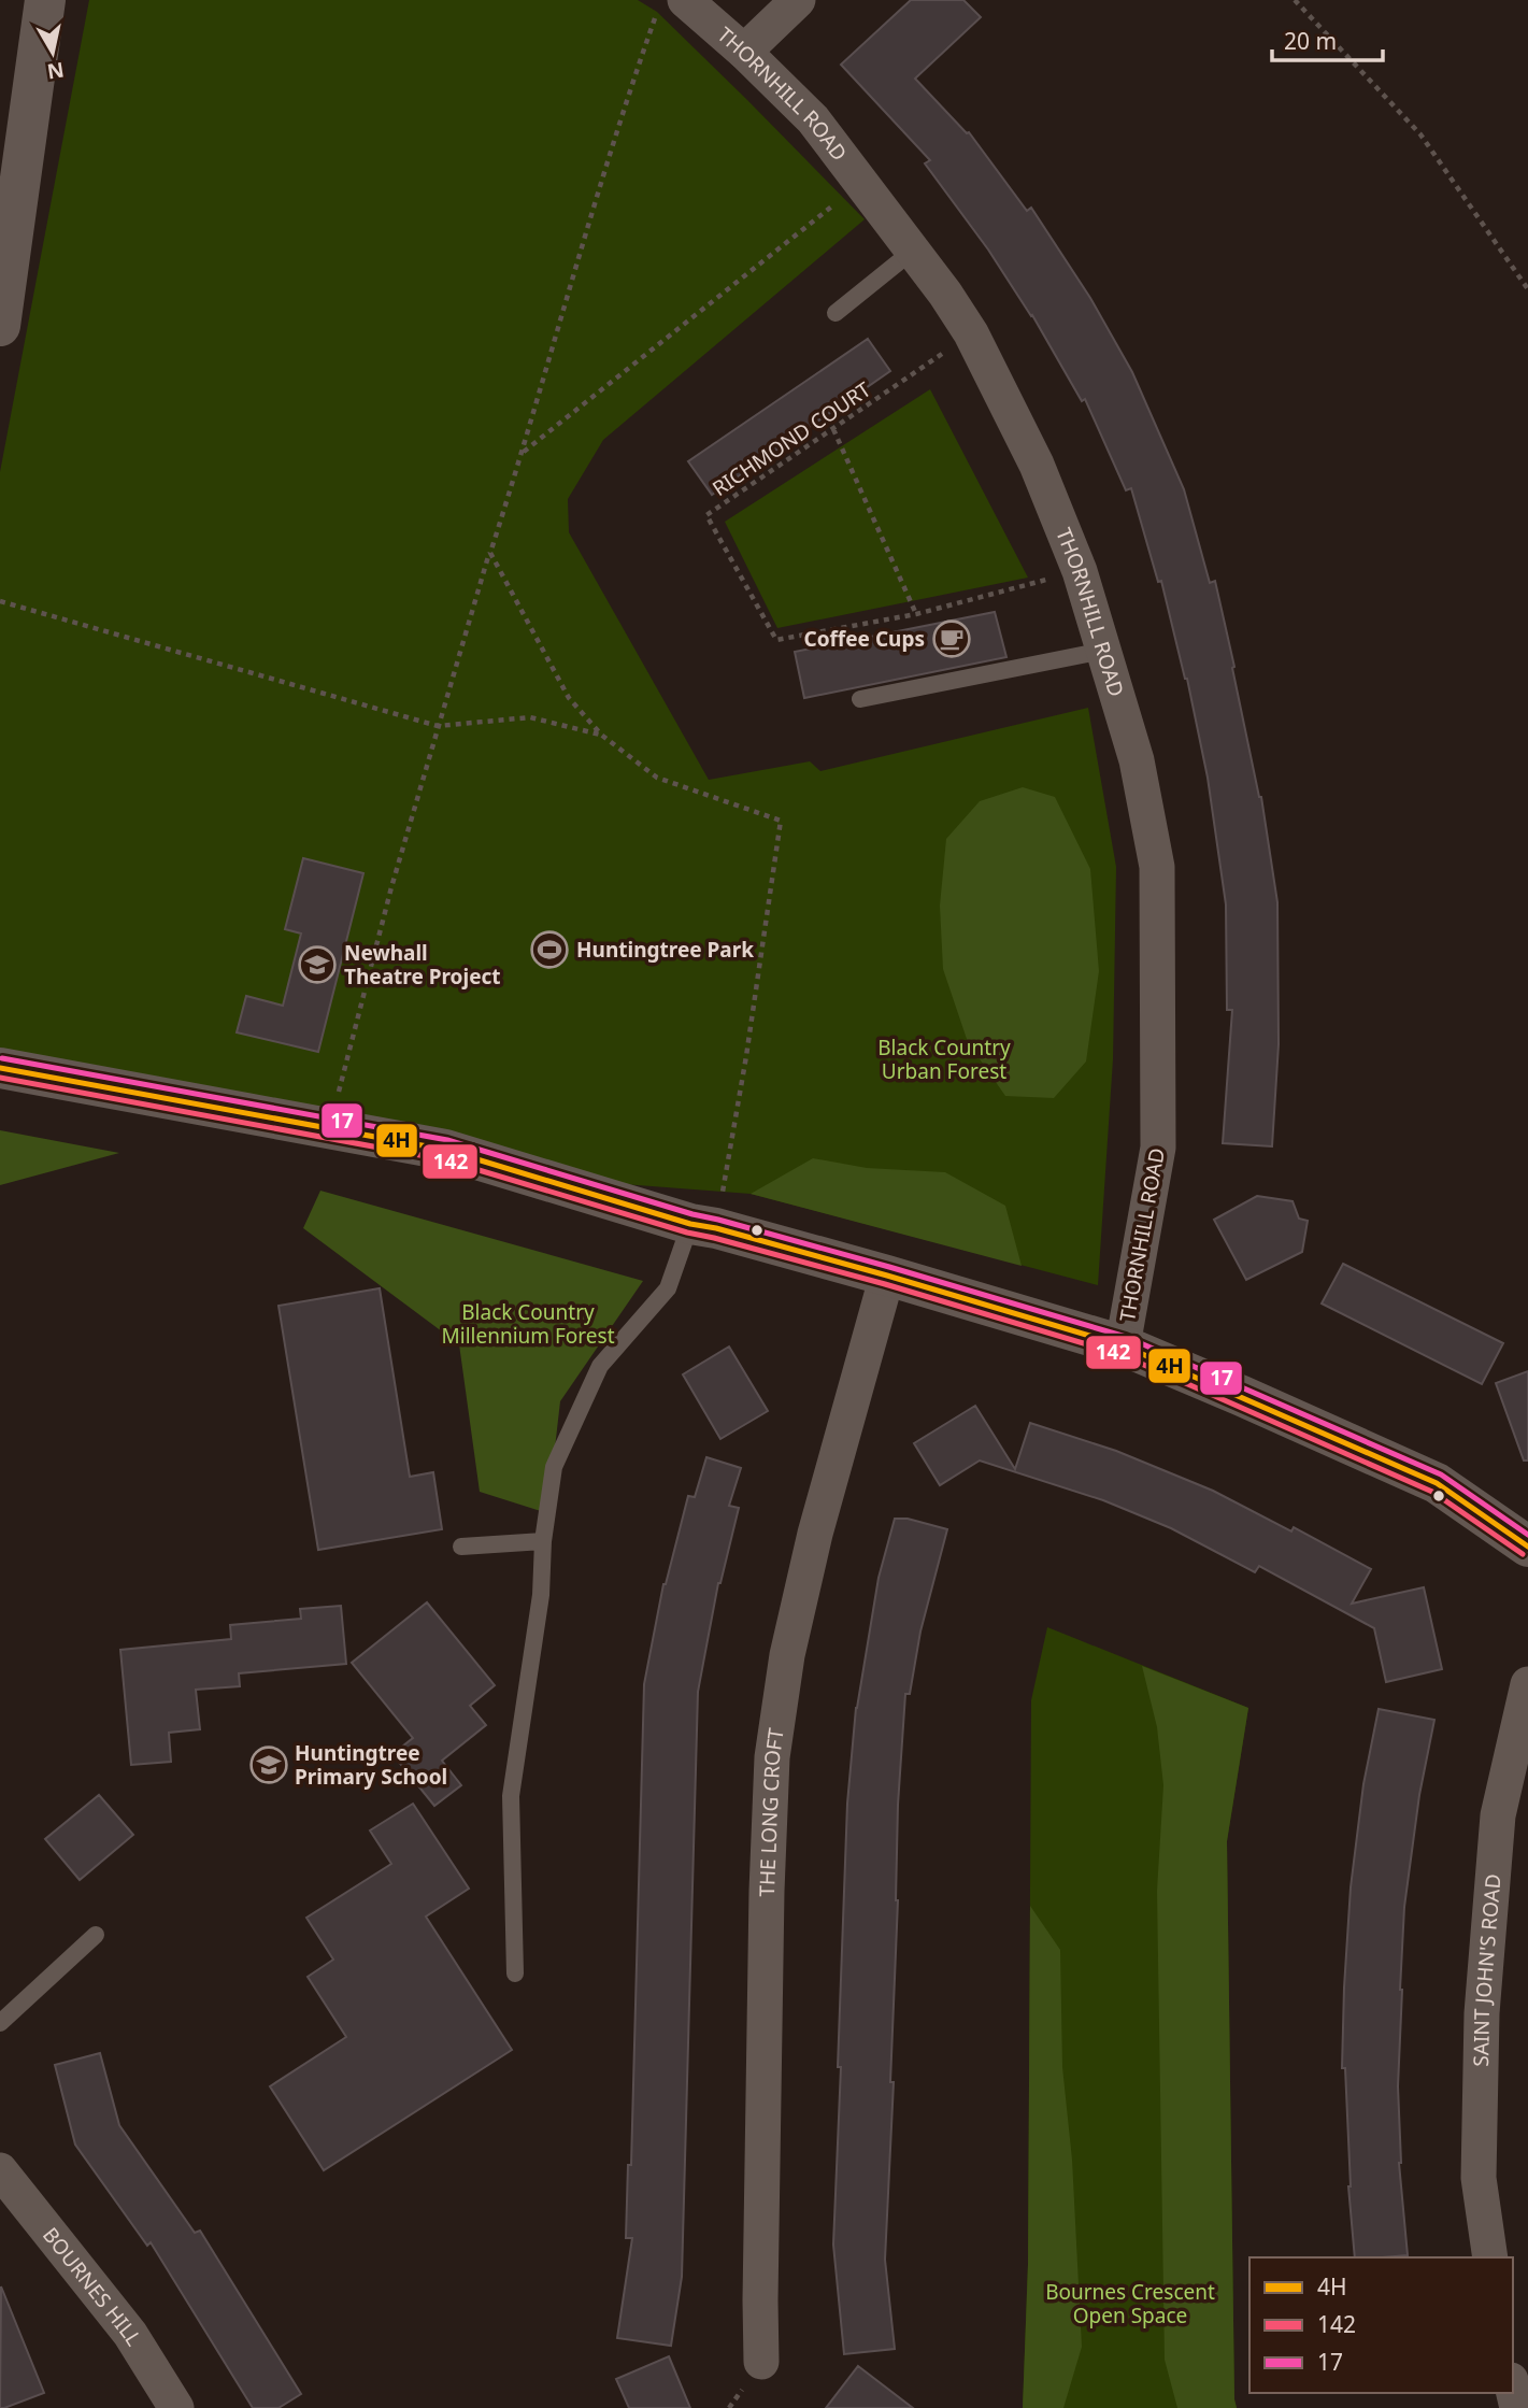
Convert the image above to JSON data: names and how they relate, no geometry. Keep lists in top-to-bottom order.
{
  "streets": {
    "street": [
      "THORNHILL ROAD",
      "THE LONG CROFT",
      "SAINT JOHN'S ROAD",
      "BOURNES HILL"
    ],
    "path": ["RICHMOND COURT"]
  },
  "crossings": [
    ["THORNHILL ROAD", "RICHMOND COURT"]
  ],
  "parks": ["Black Country Urban Forest", "Black Country Millennium Forest", "Bournes Crescent Open Space"],
  "places": {
    "cafe": ["Coffee Cups"],
    "sports": ["Huntingtree Park"],
    "school or university": ["Newhall Theatre Project", "Huntingtree Primary School"]
  },
  "lines": ["transit line 17", "transit line 4H", "transit line 142"],
  "legend": ["4H", "142", "17"],
  "scale_bar": "20 m",
  "north": "bottom"
}
